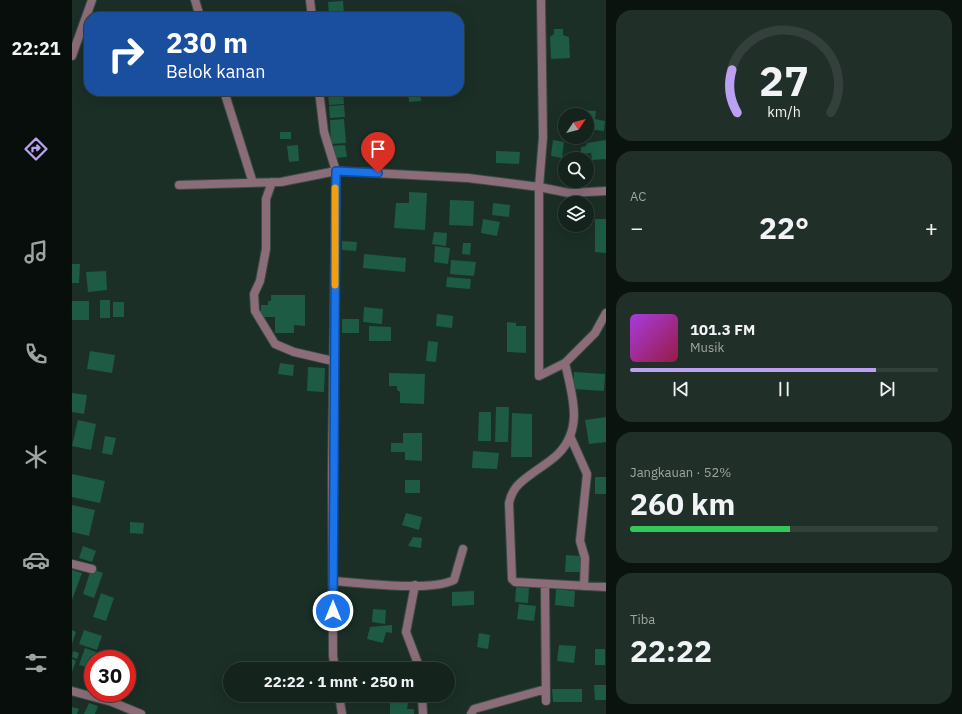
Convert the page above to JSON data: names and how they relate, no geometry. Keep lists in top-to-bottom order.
{
  "north": "top right",
  "page": {
    "tabs": "22:21",
    "turn": ["230 m", "Belok kanan"],
    "tile": [
      "AC",
      ["Jangkauan · 52%", "260 km"],
      ["Tiba", "22:22"]
    ],
    "heat": ["−", "22°", "+"],
    "song": ["101.3 FM", "Musik"],
    "limit": "30",
    "trip": "22:22 · 1 mnt · 250 m",
    "gauge": ["27", "km/h"]
  }
}
